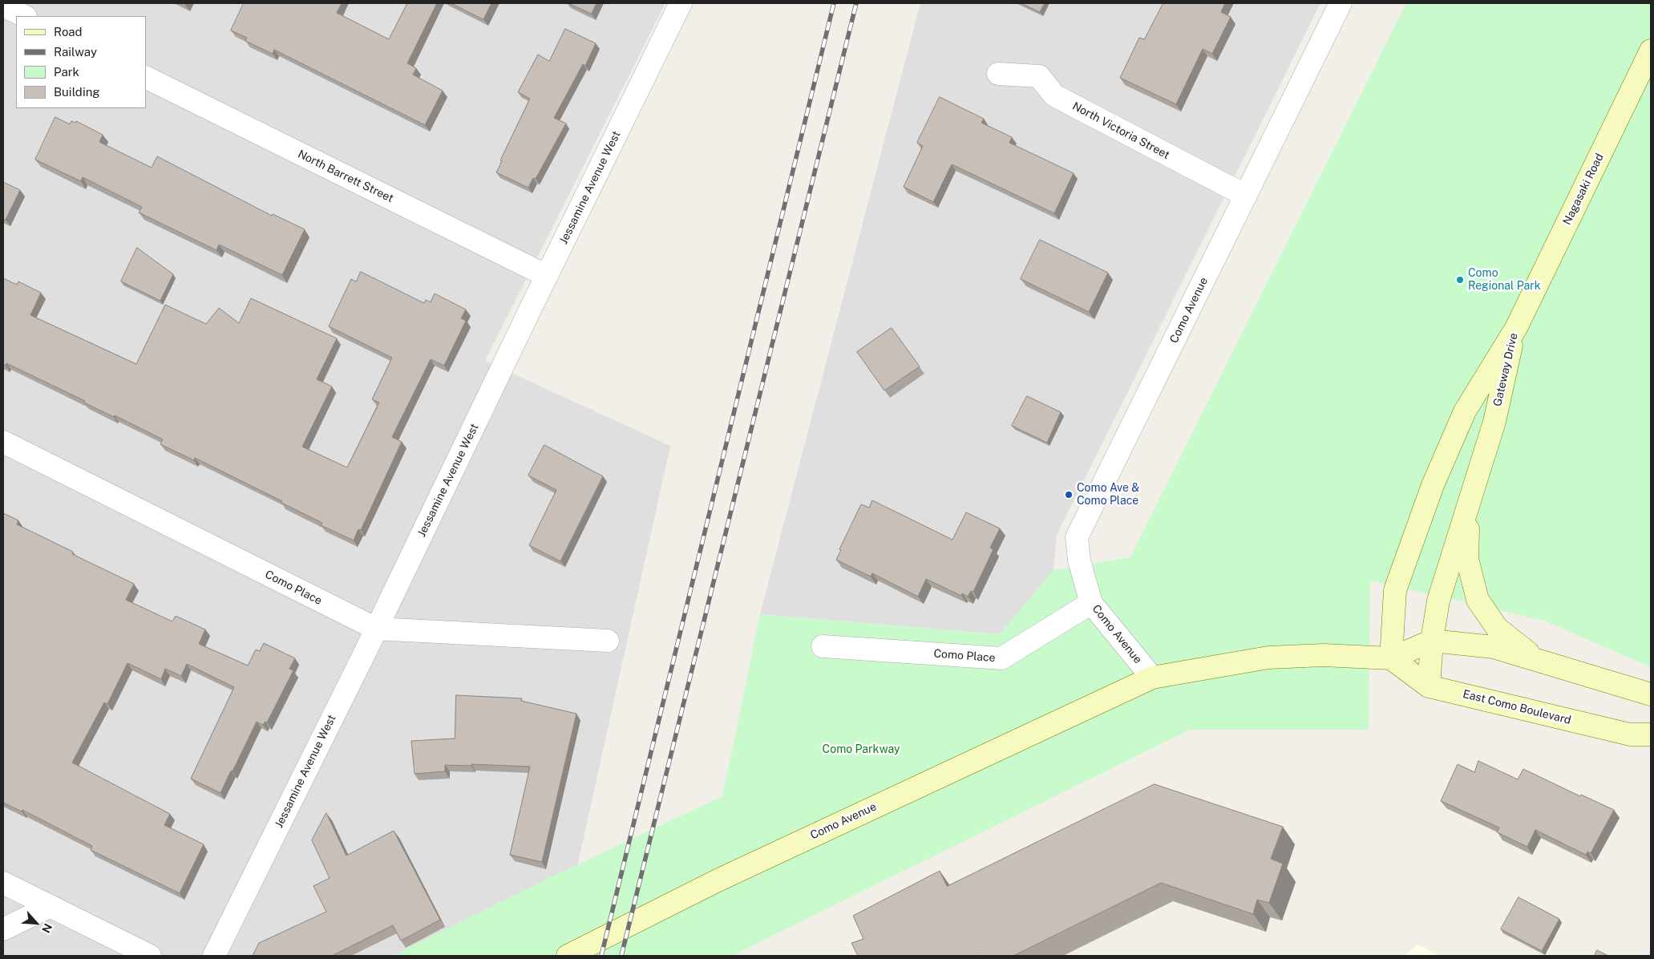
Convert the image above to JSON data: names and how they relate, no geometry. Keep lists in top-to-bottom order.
{
  "streets": {
    "street": [
      "North Victoria Street",
      "North Barrett Street",
      "Jessamine Avenue West",
      "Nagasaki Road",
      "Como Avenue",
      "Gateway Drive",
      "Como Place",
      "East Como Boulevard"
    ]
  },
  "crossings": [
    ["North Victoria Street", "Como Avenue"],
    ["North Barrett Street", "Jessamine Avenue West"],
    ["Jessamine Avenue West", "Como Place"],
    ["Nagasaki Road", "Gateway Drive"],
    ["Como Avenue", "Como Place"],
    ["Gateway Drive", "East Como Boulevard"]
  ],
  "parks": ["Como Parkway"],
  "places": ["Como Regional Park", "Como Ave & Como Place"],
  "legend": [
    "Road",
    "Railway",
    "Park",
    "Building"
  ],
  "north": "bottom right"
}
